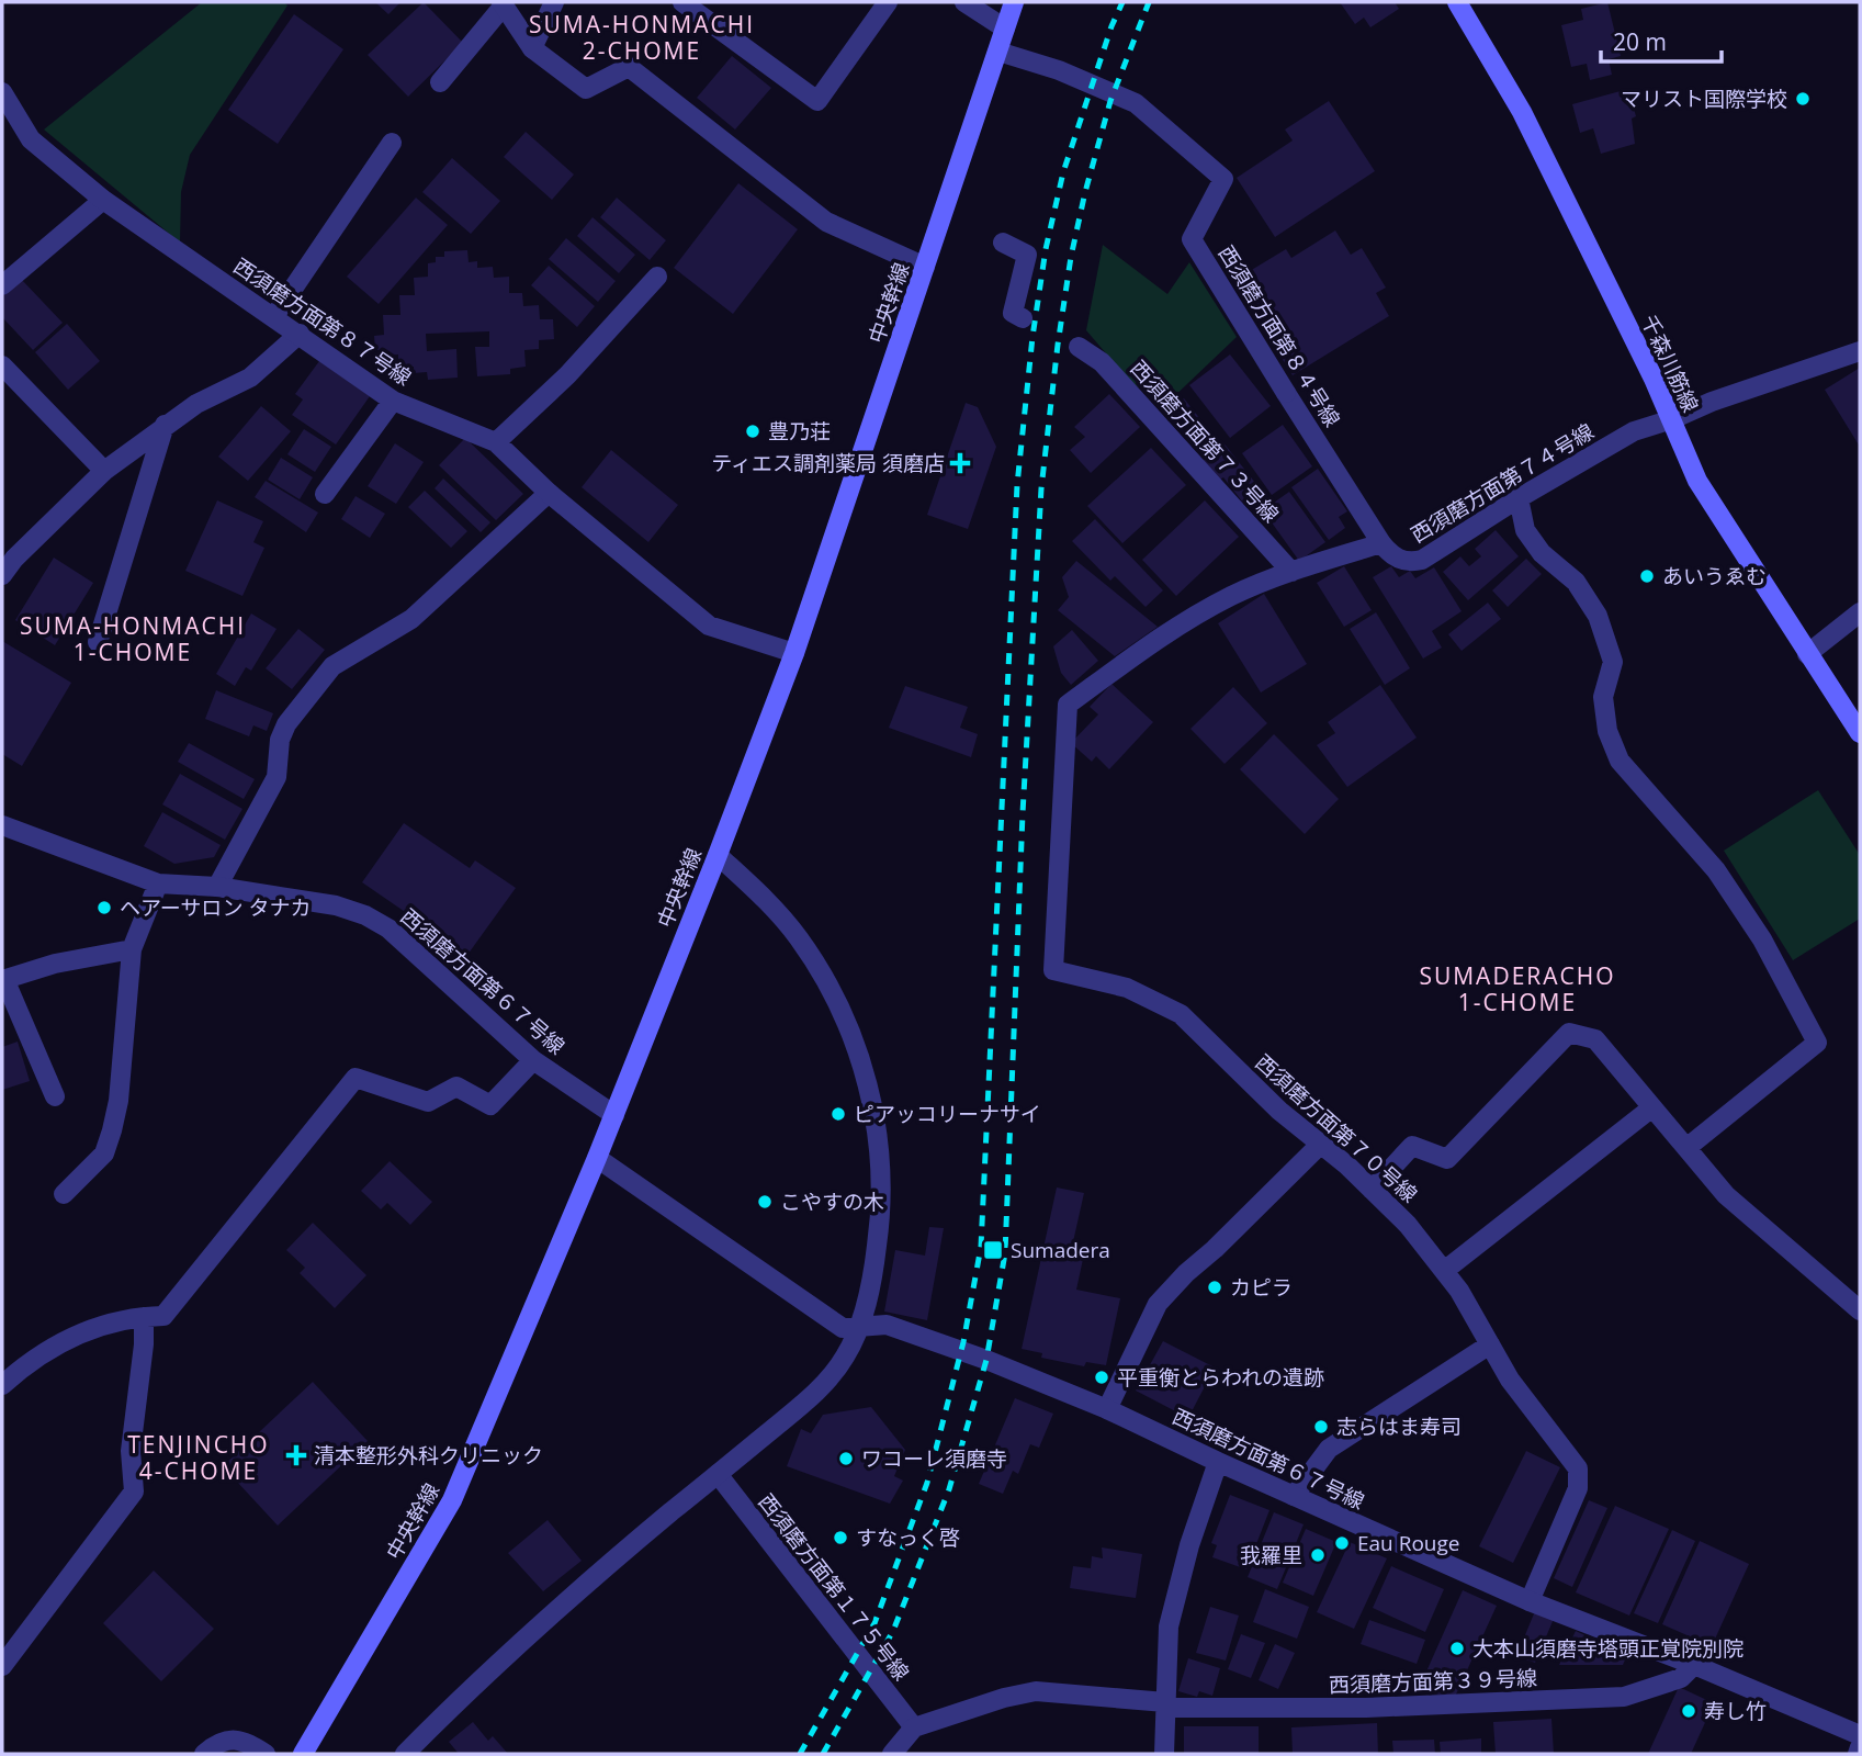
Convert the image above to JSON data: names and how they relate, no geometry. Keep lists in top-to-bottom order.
{
  "streets": {
    "street": [
      "中央幹線",
      "西須磨方面第８７号線",
      "西須磨方面第８４号線",
      "千森川筋線",
      "西須磨方面第７３号線",
      "西須磨方面第７４号線",
      "西須磨方面第６７号線",
      "西須磨方面第７０号線",
      "西須磨方面第１７５号線",
      "西須磨方面第３９号線"
    ]
  },
  "crossings": [
    ["中央幹線", "西須磨方面第８７号線"],
    ["中央幹線", "西須磨方面第８４号線"],
    ["中央幹線", "西須磨方面第６７号線"],
    ["西須磨方面第８４号線", "西須磨方面第７４号線"],
    ["千森川筋線", "西須磨方面第７４号線"],
    ["西須磨方面第７３号線", "西須磨方面第７４号線"],
    ["西須磨方面第７４号線", "西須磨方面第７０号線"],
    ["西須磨方面第６７号線", "西須磨方面第７０号線"],
    ["西須磨方面第６７号線", "西須磨方面第３９号線"],
    ["西須磨方面第１７５号線", "西須磨方面第３９号線"]
  ],
  "districts": [
    "SUMA-HONMACHI 2-CHOME",
    "SUMA-HONMACHI 1-CHOME",
    "SUMADERACHO 1-CHOME",
    "TENJINCHO 4-CHOME"
  ],
  "places": {
    "other": [
      "マリスト国際学校",
      "豊乃荘",
      "あいうゑむ",
      "ヘアーサロン タナカ",
      "ピアッコリーナサイ",
      "こやすの木",
      "カピラ",
      "平重衡とらわれの遺跡",
      "志らはま寿司",
      "ワコーレ須磨寺",
      "すなっく啓",
      "Eau Rouge",
      "我羅里",
      "大本山須磨寺塔頭正覚院別院",
      "寿し竹"
    ],
    "health": ["ティエス調剤薬局 須磨店", "清本整形外科クリニック"],
    "transit": ["Sumadera"]
  },
  "scale_bar": "20 m"
}
